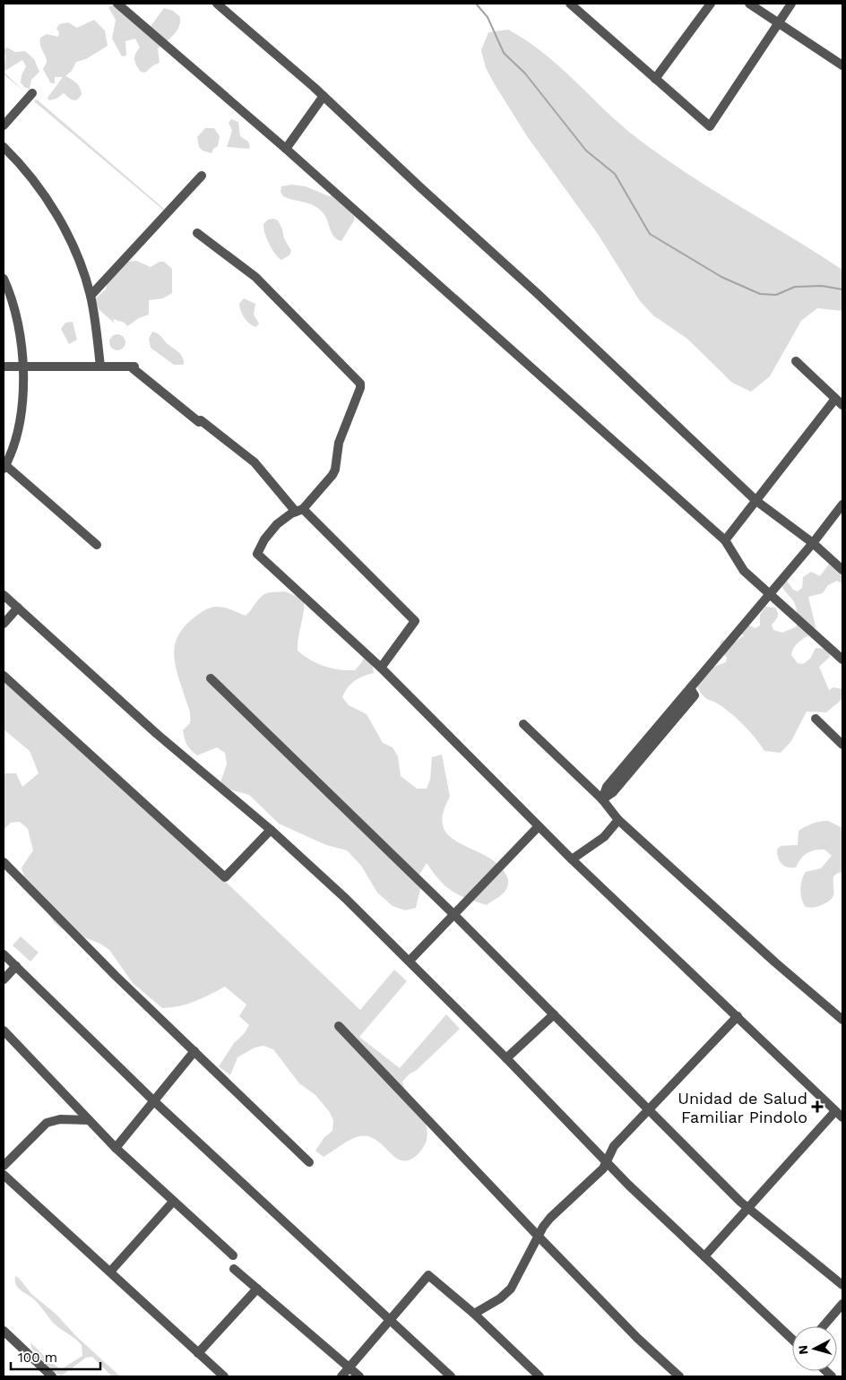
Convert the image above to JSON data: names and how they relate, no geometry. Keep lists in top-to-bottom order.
{
  "places": {
    "health": ["Unidad de Salud Familiar Pindolo"]
  },
  "scale_bar": "100 m",
  "north": "left"
}
